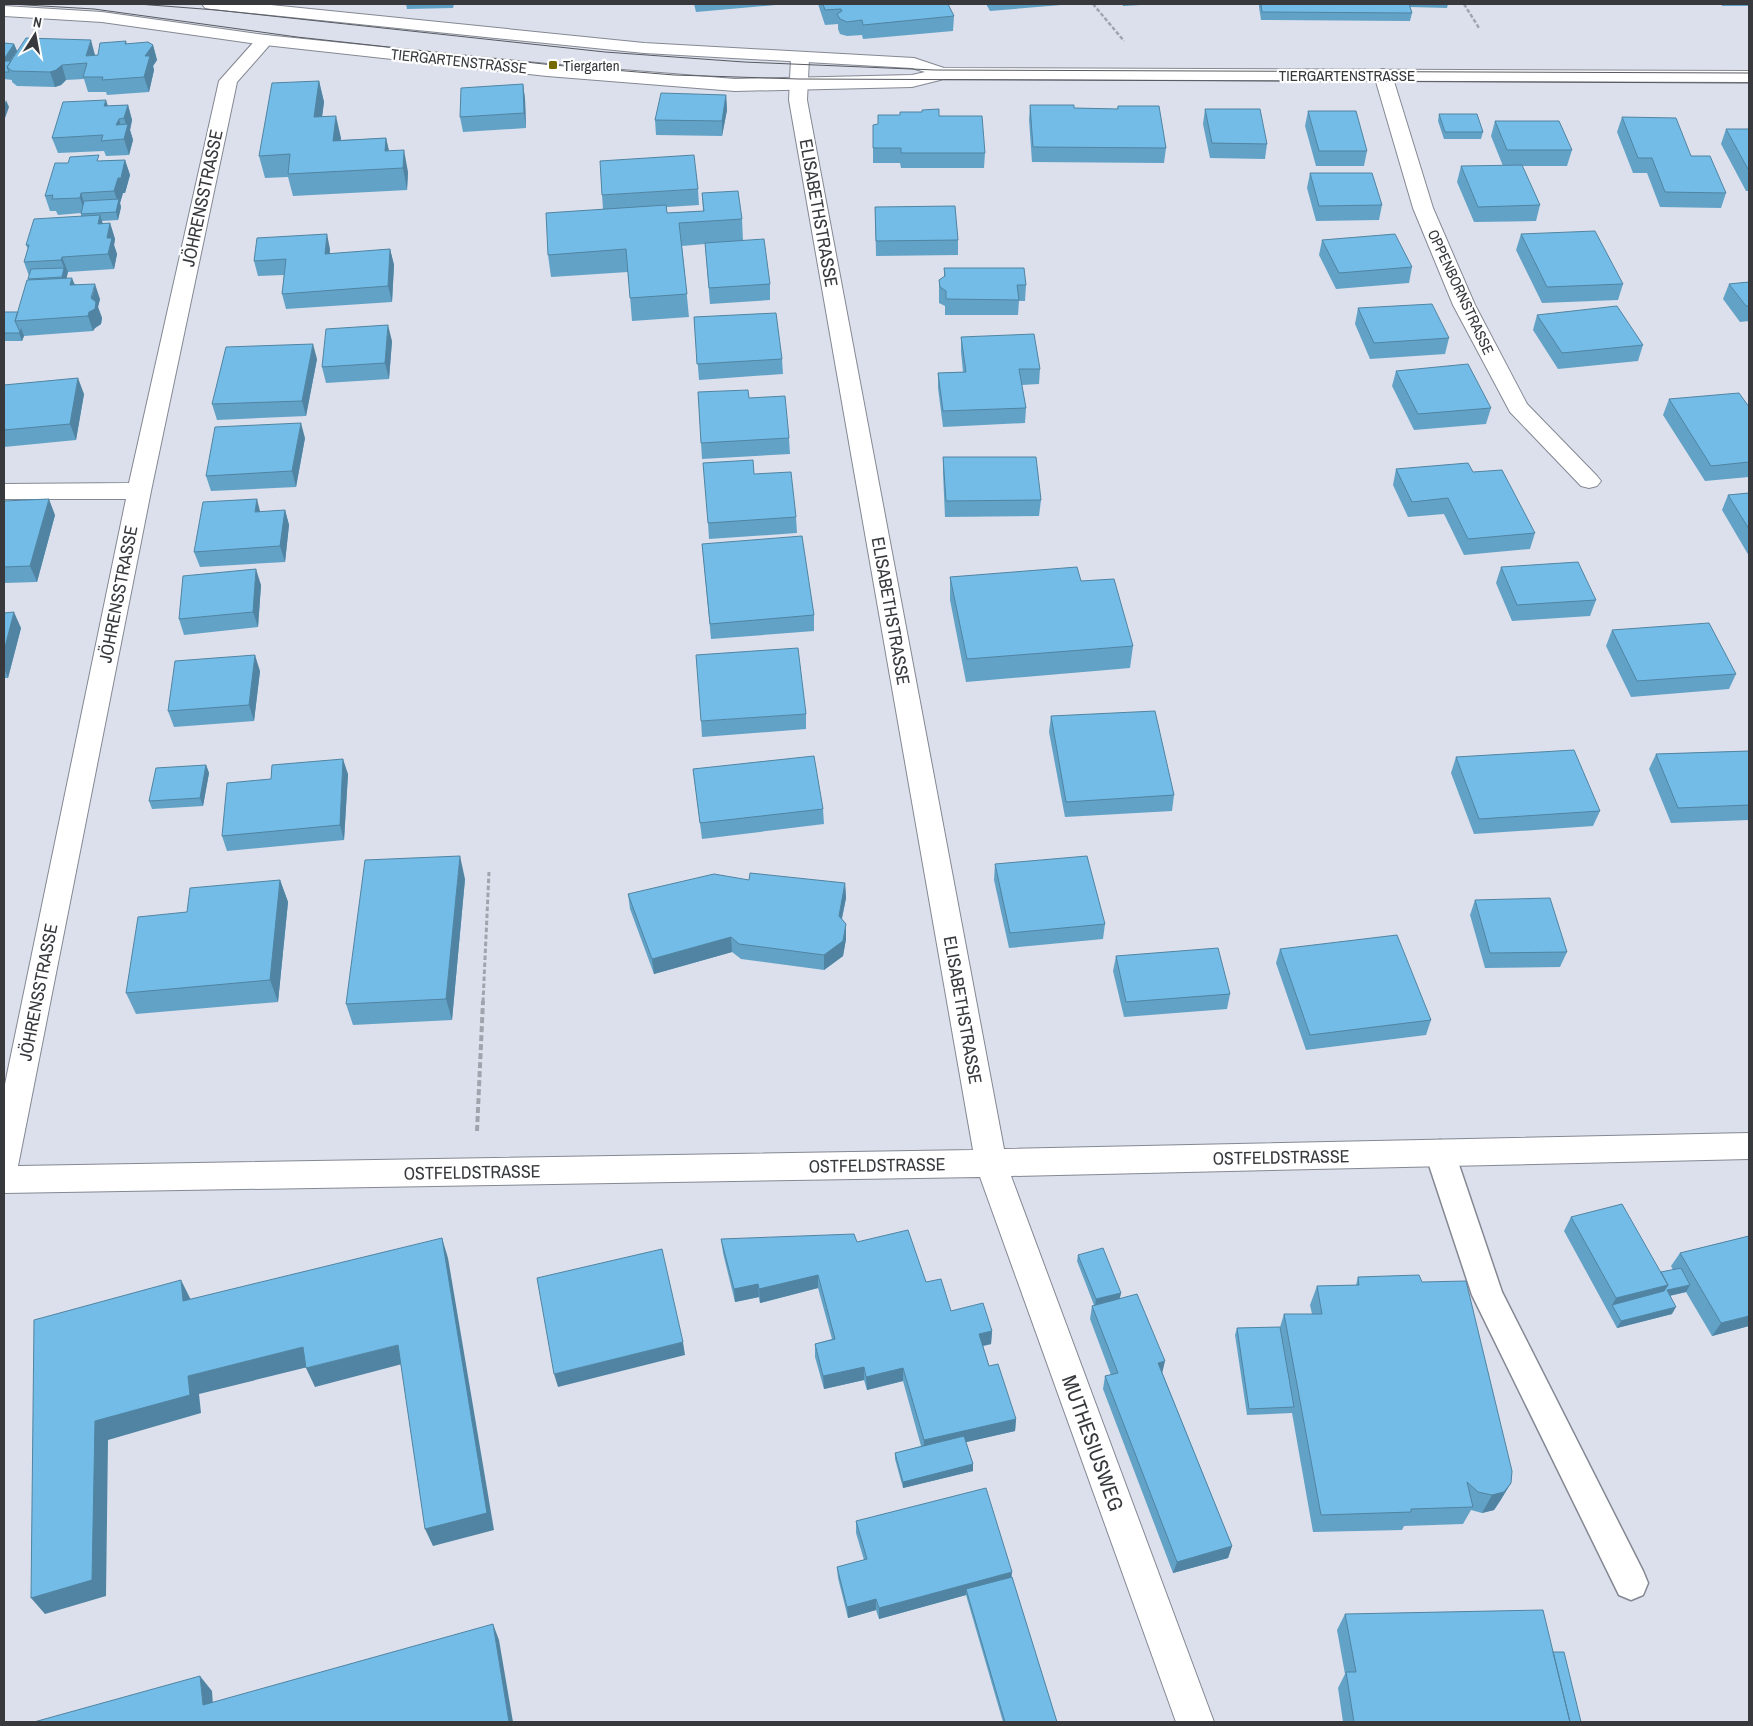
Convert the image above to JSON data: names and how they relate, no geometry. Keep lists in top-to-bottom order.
{
  "streets": {
    "street": [
      "TIERGARTENSTRASSE",
      "JÖHRENSSTRASSE",
      "ELISABETHSTRASSE",
      "OPPENBORNSTRASSE",
      "OSTFELDSTRASSE",
      "MUTHESIUSWEG"
    ]
  },
  "crossings": [
    ["TIERGARTENSTRASSE", "JÖHRENSSTRASSE"],
    ["TIERGARTENSTRASSE", "ELISABETHSTRASSE"],
    ["TIERGARTENSTRASSE", "OPPENBORNSTRASSE"],
    ["ELISABETHSTRASSE", "OSTFELDSTRASSE"],
    ["ELISABETHSTRASSE", "MUTHESIUSWEG"],
    ["OSTFELDSTRASSE", "MUTHESIUSWEG"]
  ],
  "places": {
    "transit": ["Tiergarten"]
  },
  "north": "top"
}
